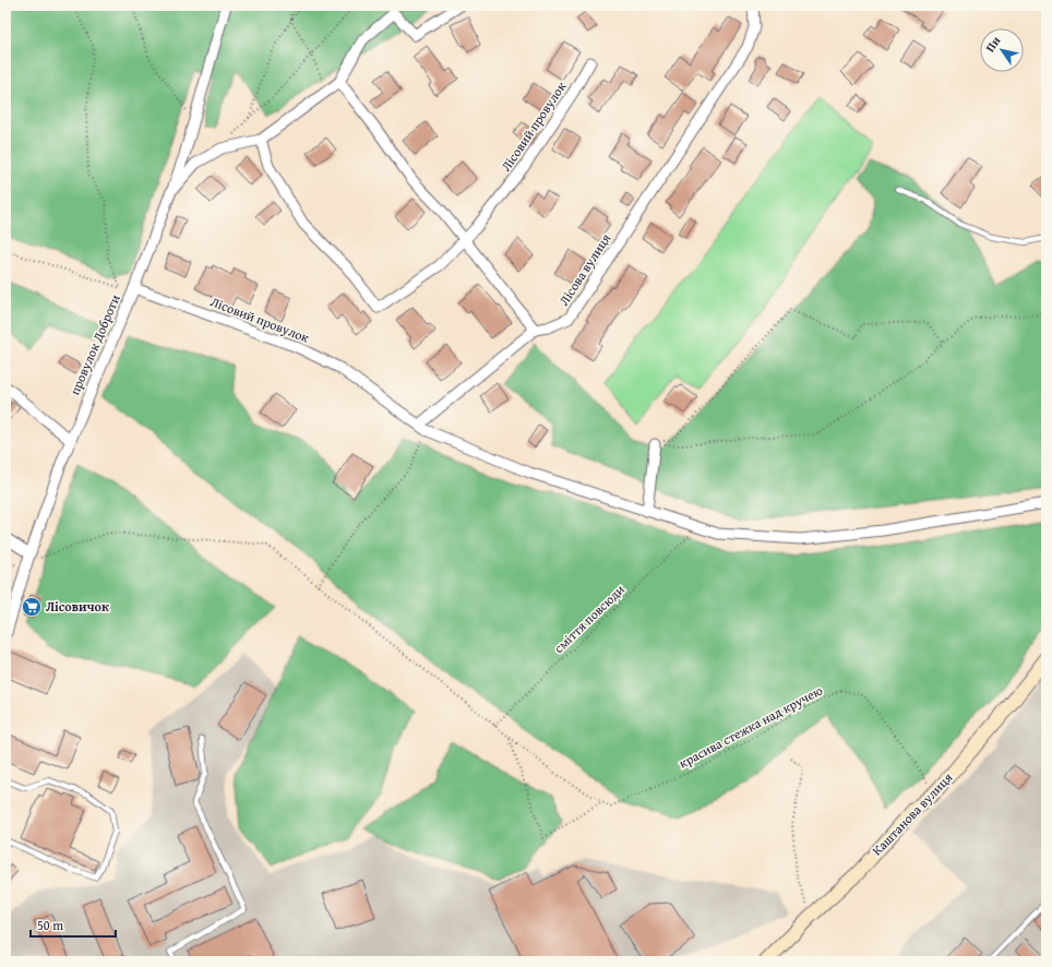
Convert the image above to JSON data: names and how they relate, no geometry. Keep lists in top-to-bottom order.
{
  "streets": {
    "street": [
      "Лісовий провулок",
      "Лісова вулиця",
      "провулок Доброти",
      "Каштанова вулиця"
    ],
    "path": ["сміття повсюди", "красива стежка над кручею"]
  },
  "crossings": [
    ["Лісовий провулок", "провулок Доброти"],
    ["Лісовий провулок", "сміття повсюди"],
    ["красива стежка над кручею", "Каштанова вулиця"]
  ],
  "places": {
    "supermarket": ["Лісовичок"]
  },
  "scale_bar": "50 m",
  "north": "top left"
}
